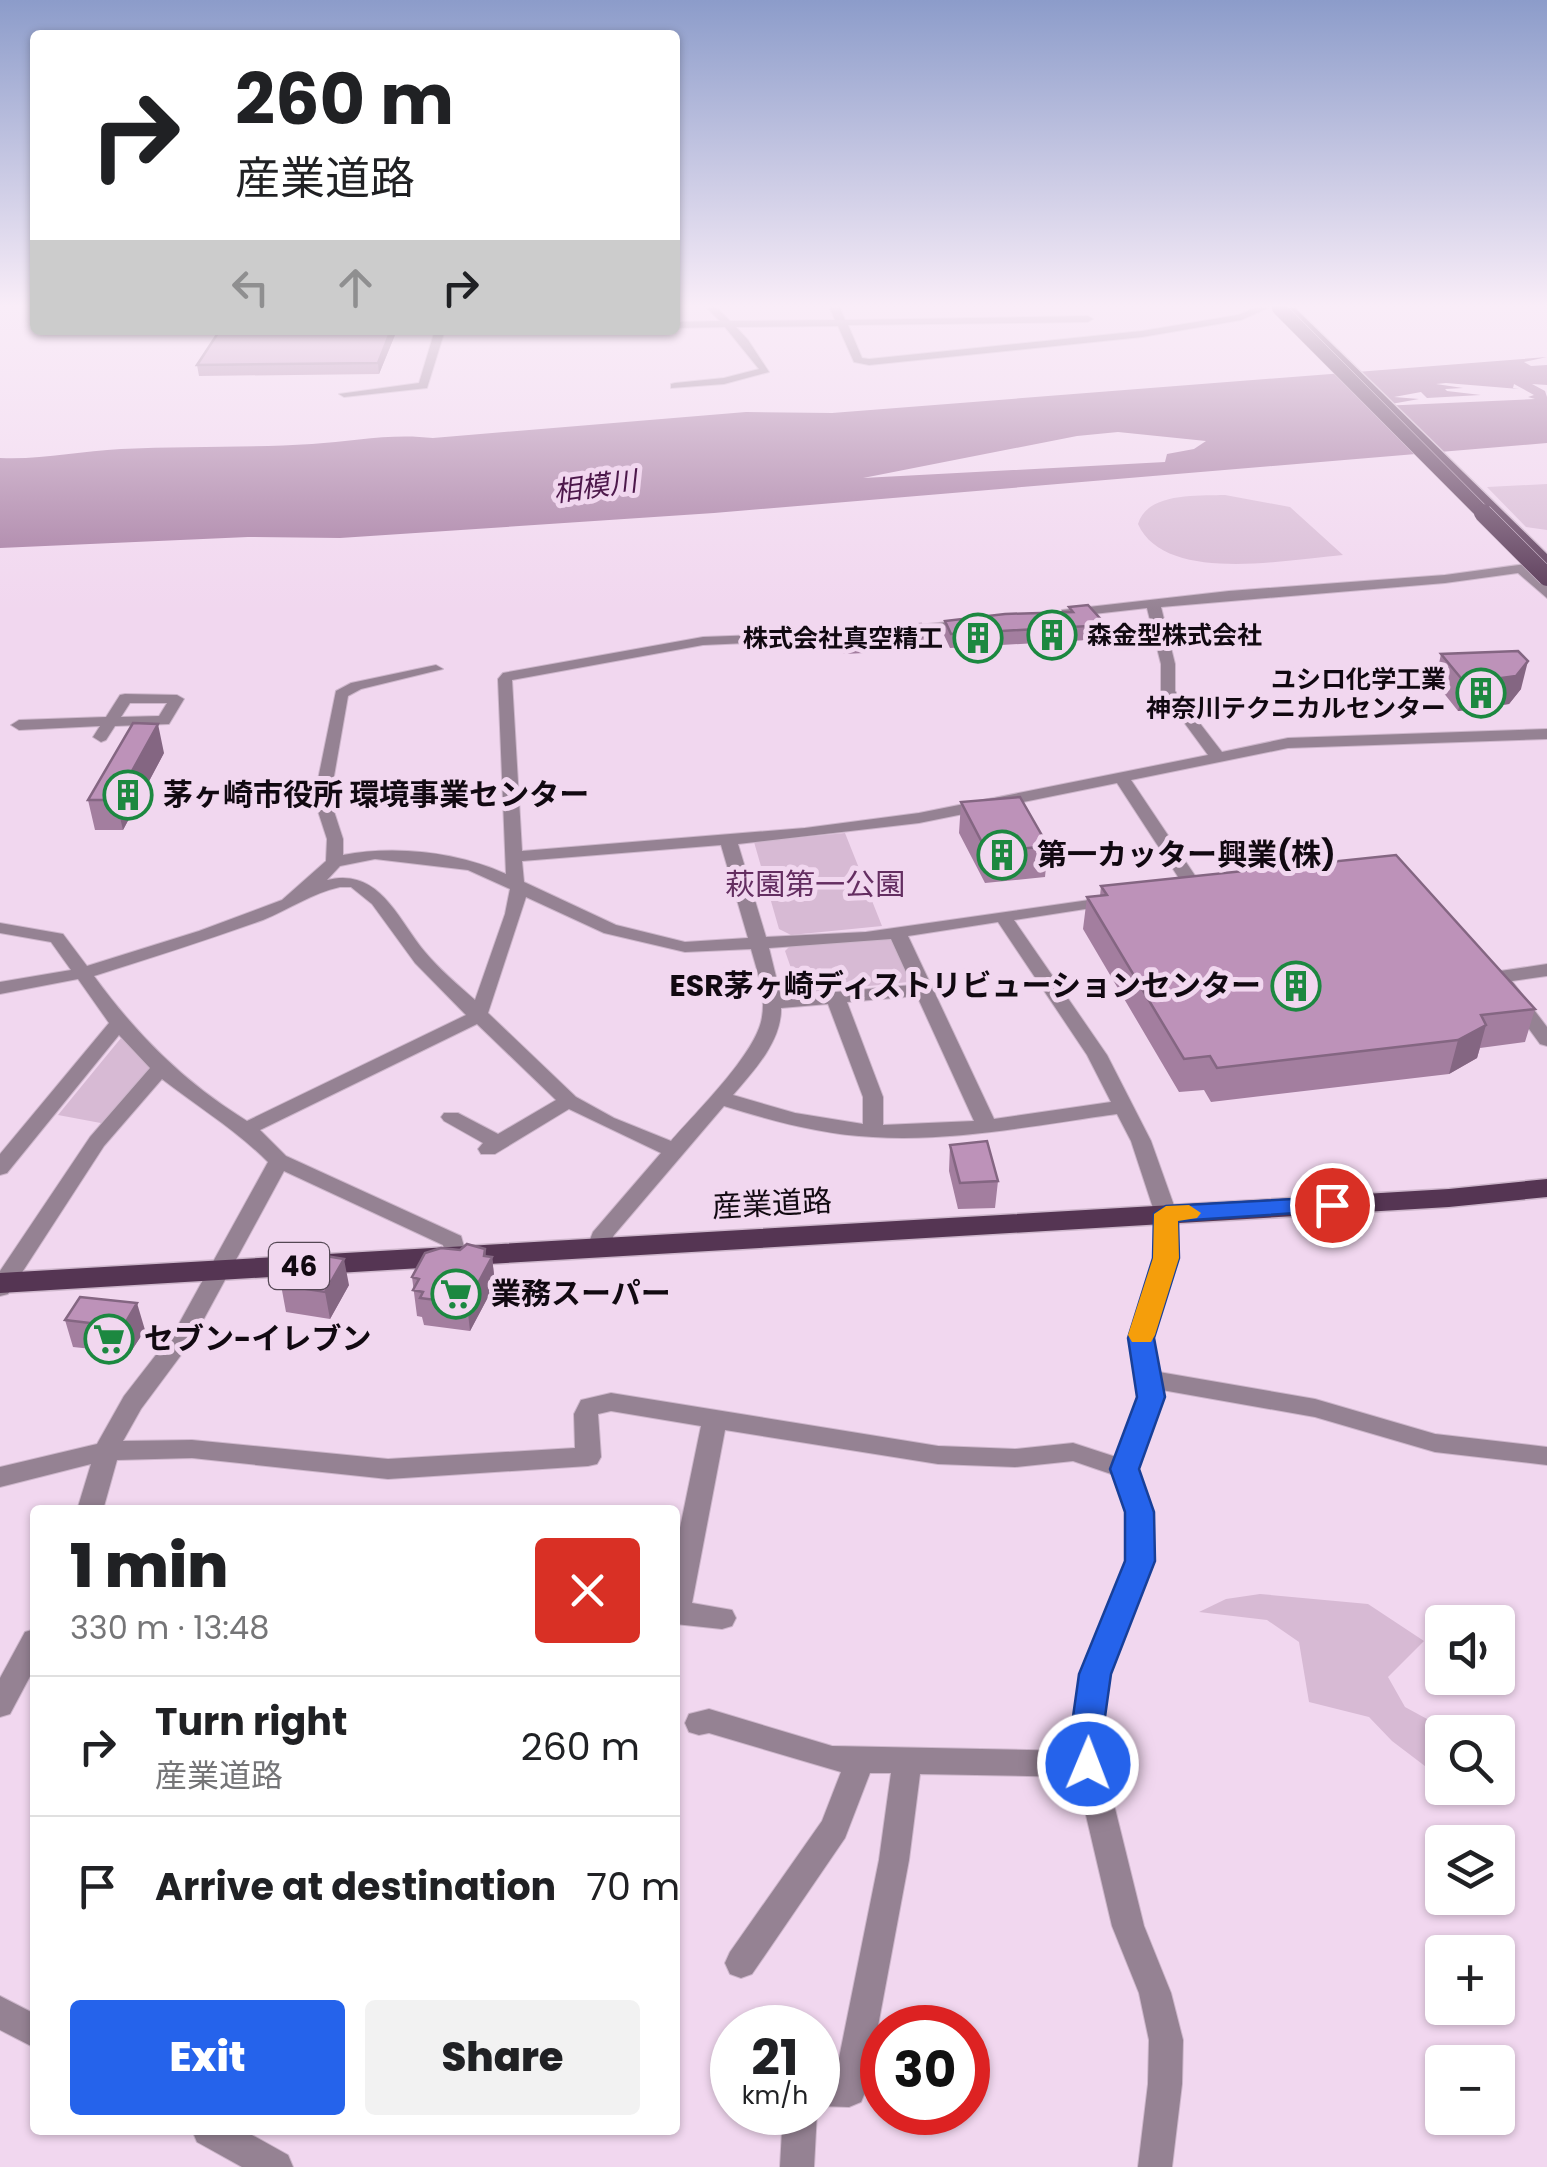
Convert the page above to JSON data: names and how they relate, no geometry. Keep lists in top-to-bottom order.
{
  "streets": {
    "main road": ["産業道路", "46"]
  },
  "water": ["相模川"],
  "parks": ["萩園第一公園"],
  "places": {
    "building": [
      "森金型株式会社",
      "株式会社真空精工",
      "ユシロ化学工業 神奈川テクニカルセンター",
      "茅ヶ崎市役所 環境事業センター",
      "第一カッター興業(株)",
      "ESR茅ヶ崎ディストリビューションセンター"
    ],
    "supermarket": ["業務スーパー", "セブン-イレブン"]
  },
  "page": {
    "turn": ["260 m", "産業道路"],
    "heading": ["1 min", "330 m · 13:48"],
    "map_buttons": ["+", "−"],
    "list": [
      {
        "name": "Turn right",
        "note": "産業道路",
        "value": "260 m"
      },
      {
        "name": "Arrive at destination",
        "value": "70 m"
      }
    ],
    "buttons": ["Exit", "Share"],
    "speed": "21 km/h",
    "limit": "30"
  }
}
